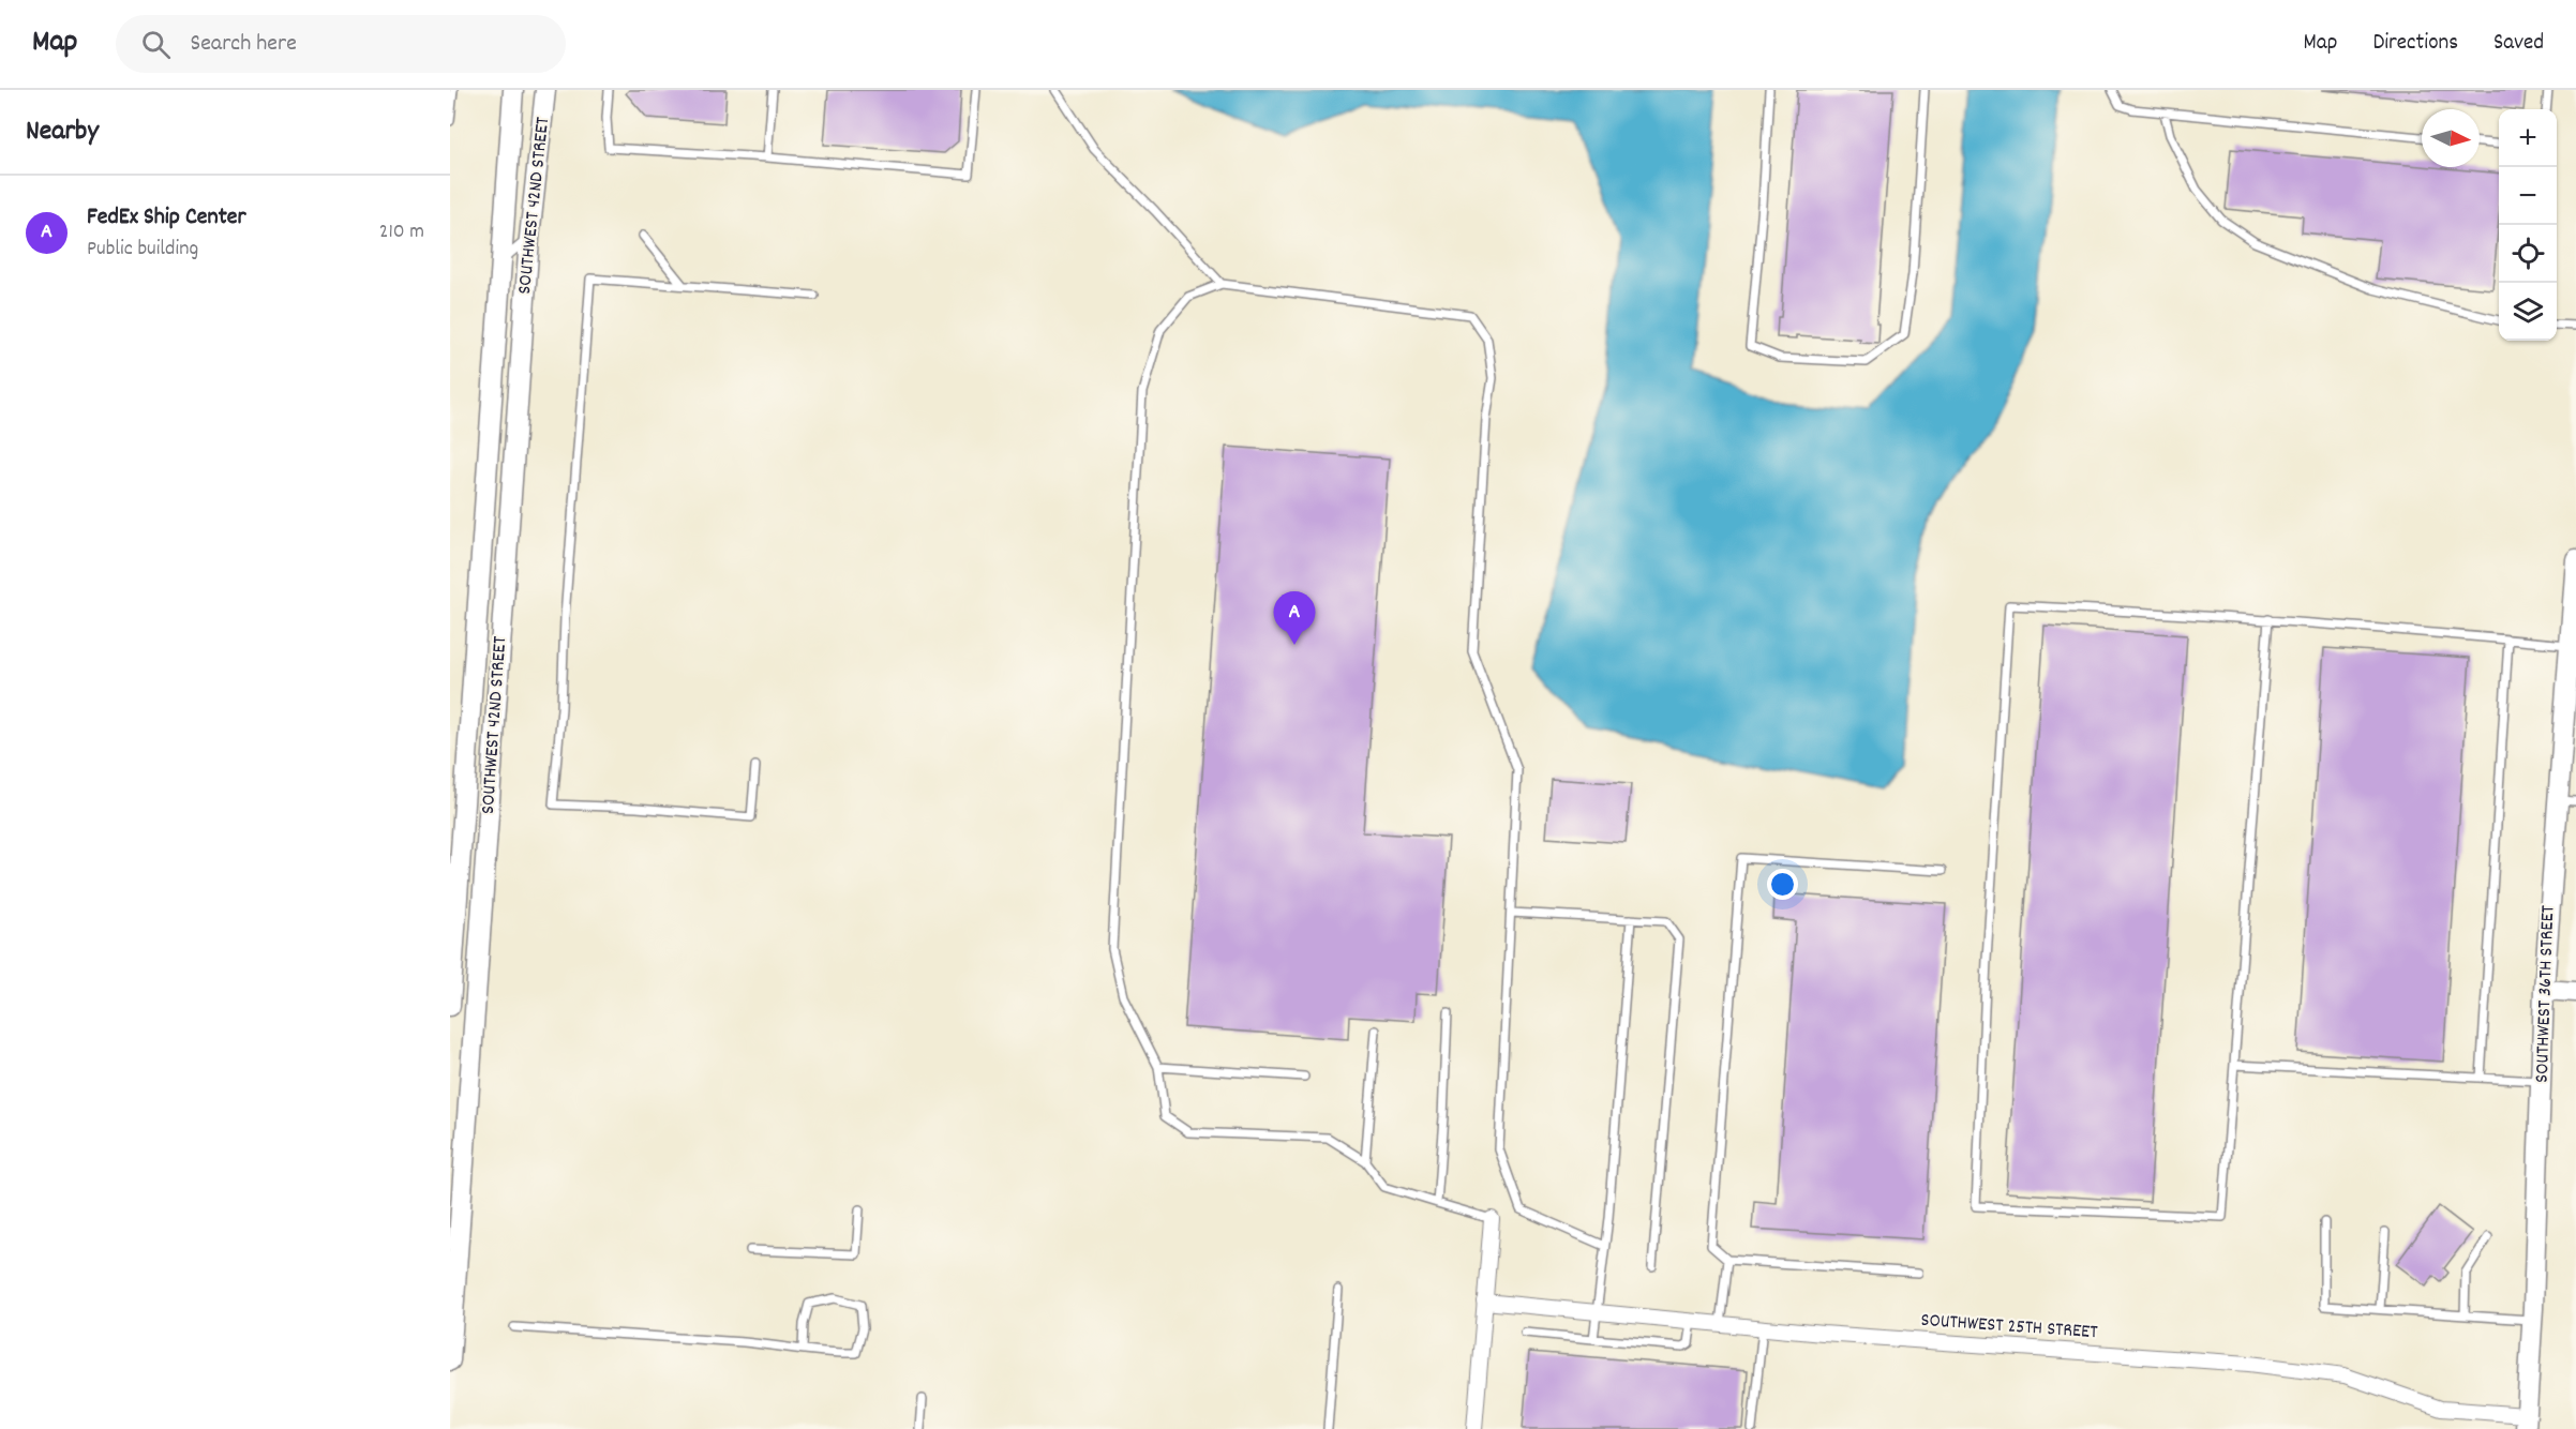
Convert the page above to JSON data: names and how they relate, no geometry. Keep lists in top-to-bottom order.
{
  "streets": {
    "street": ["SOUTHWEST 42ND STREET", "SOUTHWEST 36TH STREET", "SOUTHWEST 25TH STREET"]
  },
  "crossings": [
    ["SOUTHWEST 36TH STREET", "SOUTHWEST 25TH STREET"]
  ],
  "north": "right",
  "page": {
    "header": "Map",
    "search": "Search here",
    "nav": ["Map", "Directions", "Saved"],
    "heading": "Nearby",
    "map_buttons": ["+", "−"],
    "list": [
      {
        "mark": "A",
        "name": "FedEx Ship Center",
        "note": "Public building",
        "value": "210 m"
      }
    ],
    "pins": "A"
  }
}
